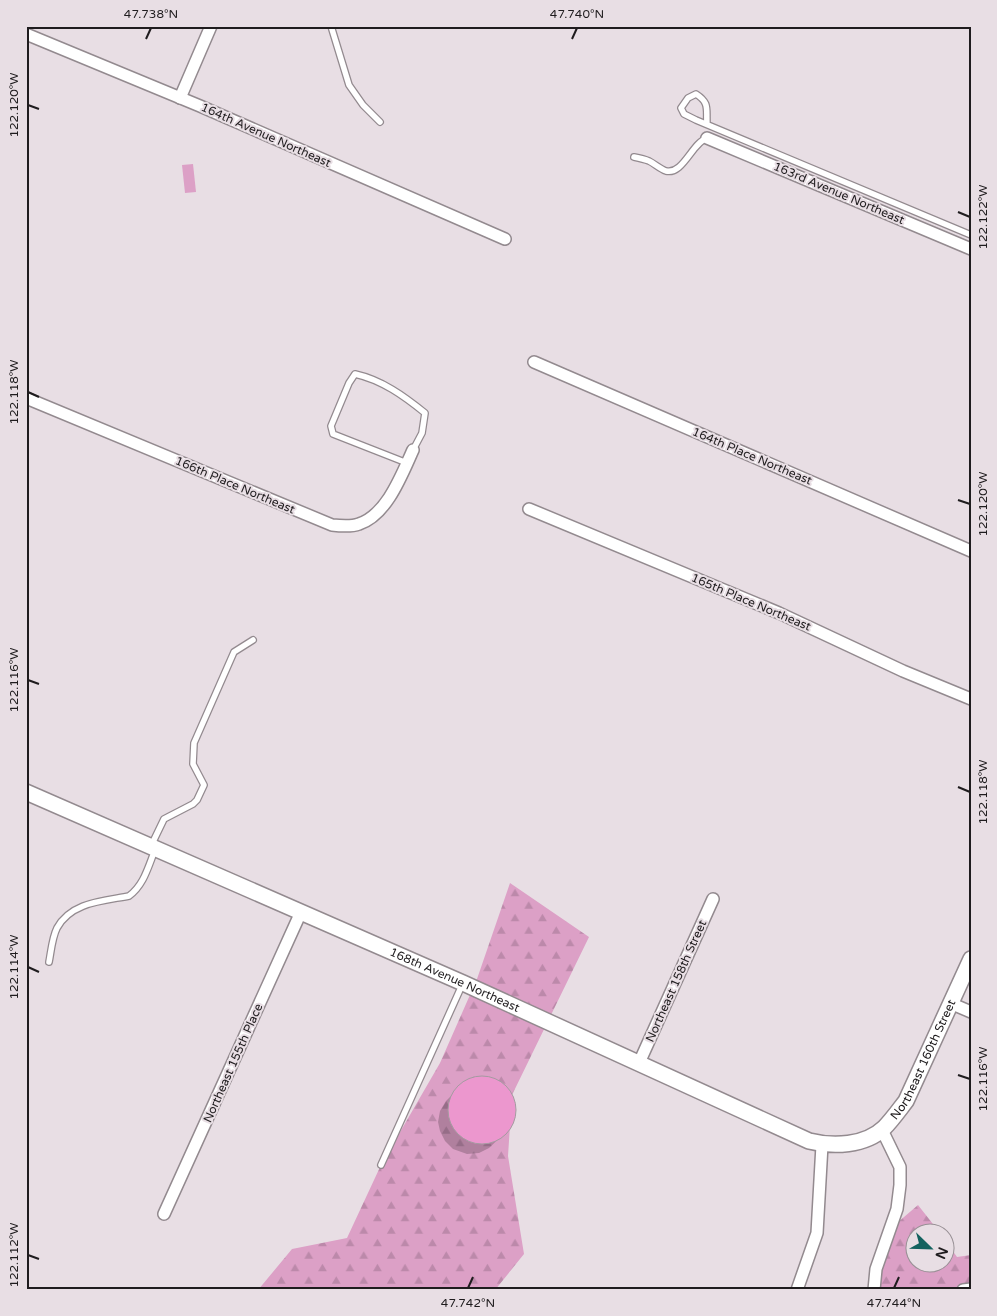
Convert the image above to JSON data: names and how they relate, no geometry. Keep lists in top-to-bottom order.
{
  "streets": {
    "street": [
      "164th Avenue Northeast",
      "163rd Avenue Northeast",
      "164th Place Northeast",
      "166th Place Northeast",
      "165th Place Northeast",
      "168th Avenue Northeast",
      "Northeast 158th Street",
      "Northeast 160th Street",
      "Northeast 155th Place"
    ]
  },
  "crossings": [
    ["168th Avenue Northeast", "Northeast 158th Street"],
    ["168th Avenue Northeast", "Northeast 160th Street"],
    ["168th Avenue Northeast", "Northeast 155th Place"]
  ],
  "north": "bottom right",
  "coordinates": [
    "47.738°N",
    "47.740°N",
    "122.120°W",
    "122.122°W",
    "122.118°W",
    "122.116°W",
    "122.114°W",
    "122.112°W",
    "47.742°N",
    "47.744°N"
  ]
}
